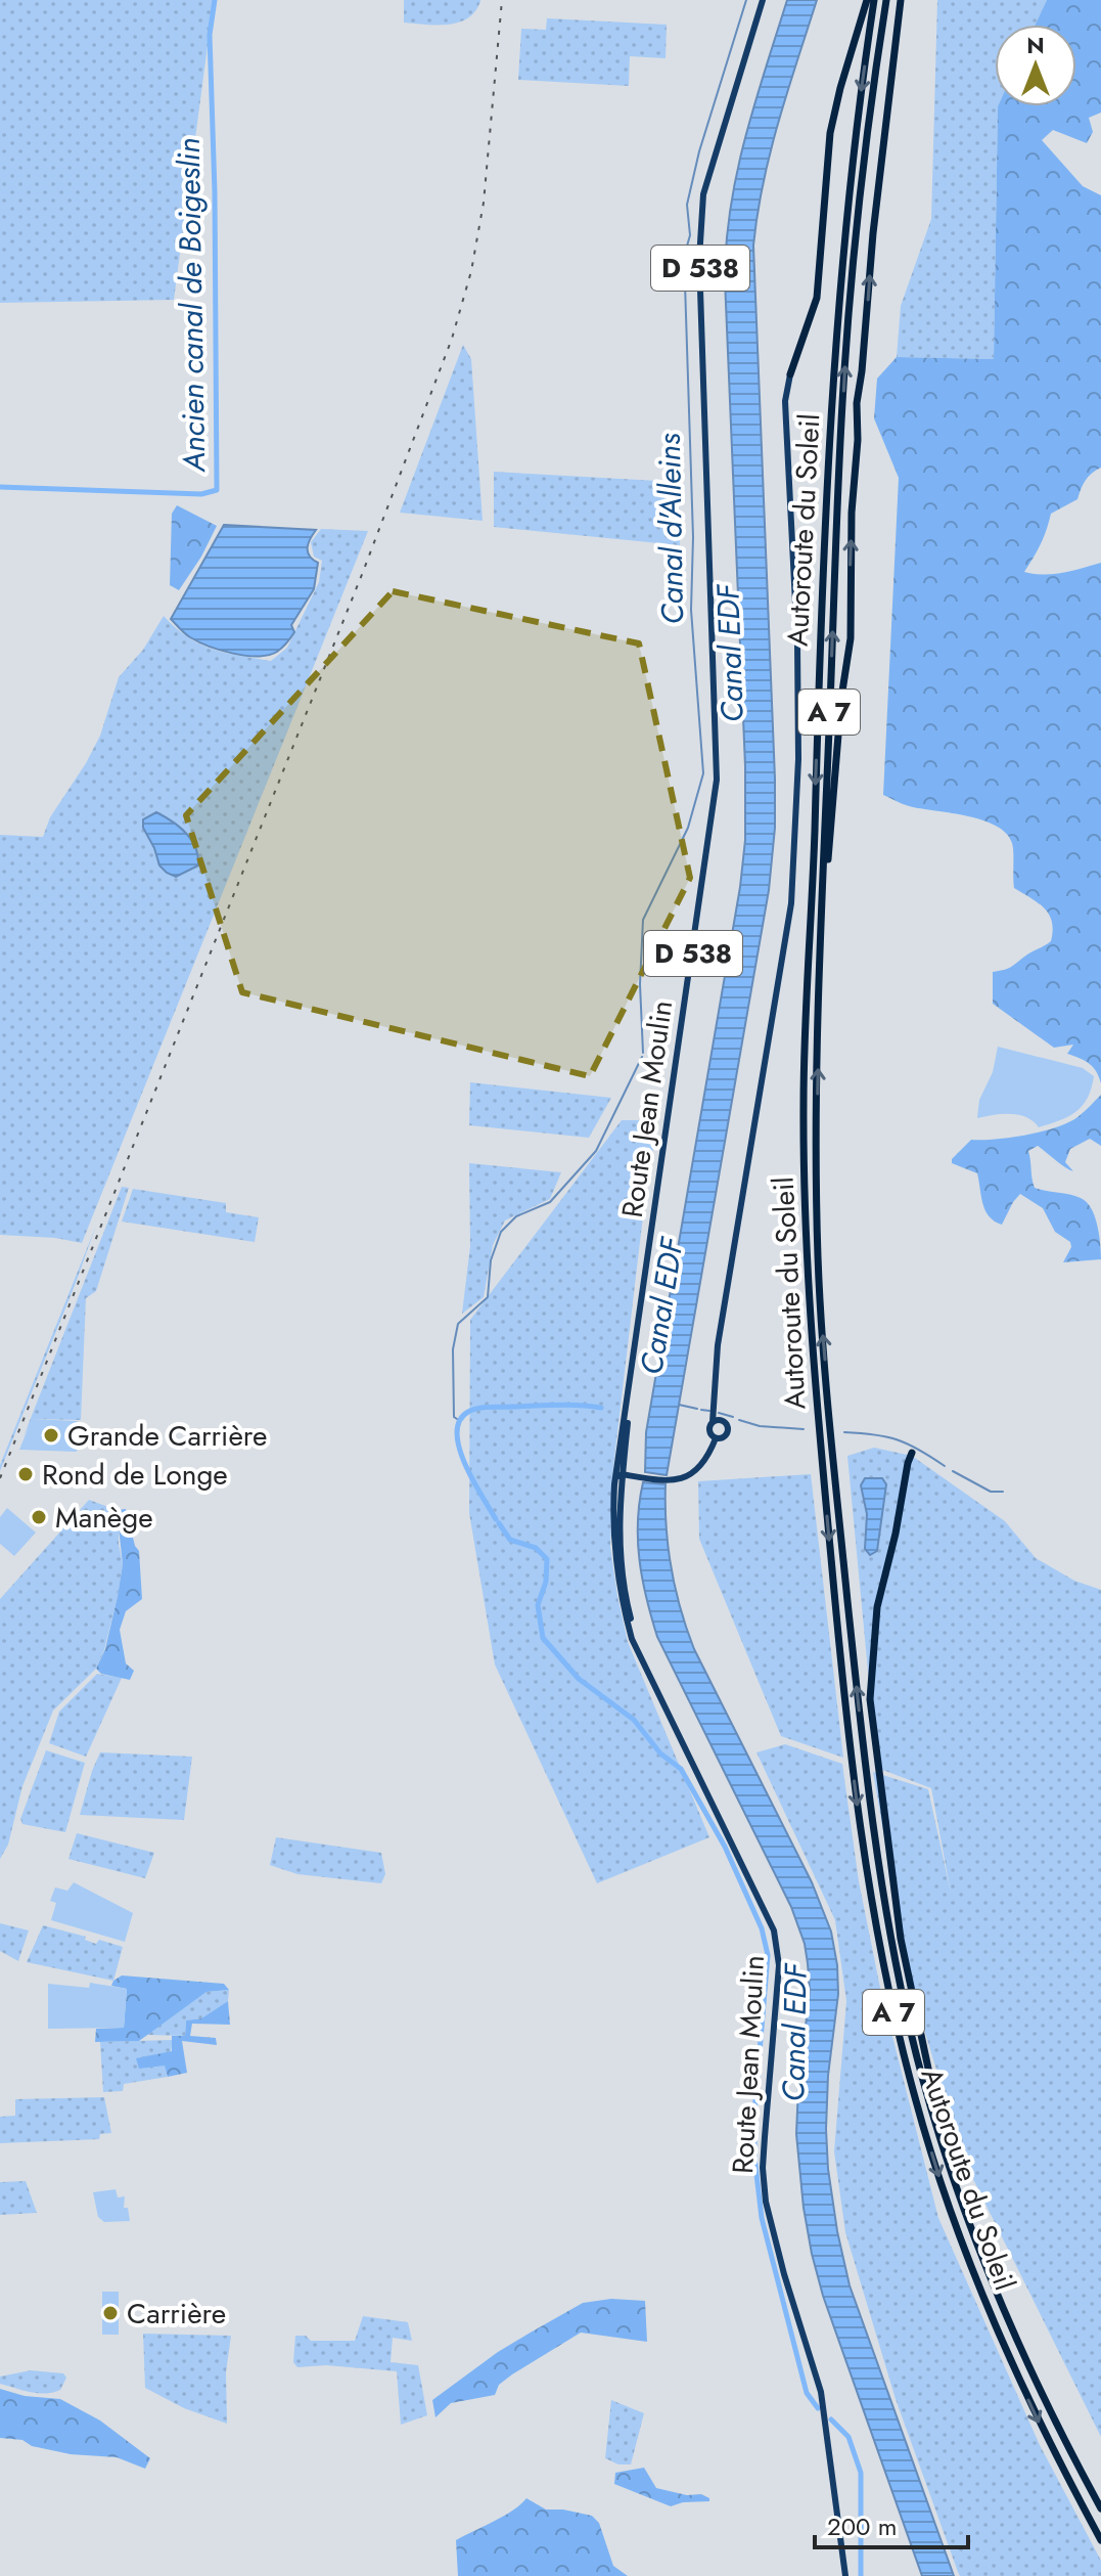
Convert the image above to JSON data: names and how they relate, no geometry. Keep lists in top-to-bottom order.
{
  "streets": {
    "highway": ["Autoroute du Soleil", "A 7"],
    "main road": ["D 538", "Route Jean Moulin"]
  },
  "crossings": [
    ["D 538", "Route Jean Moulin"]
  ],
  "water": ["Ancien canal de Boigeslin", "Canal d'Alleins", "Canal EDF"],
  "places": [
    "Grande Carrière",
    "Rond de Longe",
    "Manège",
    "Carrière"
  ],
  "scale_bar": "200 m",
  "north": "top"
}
